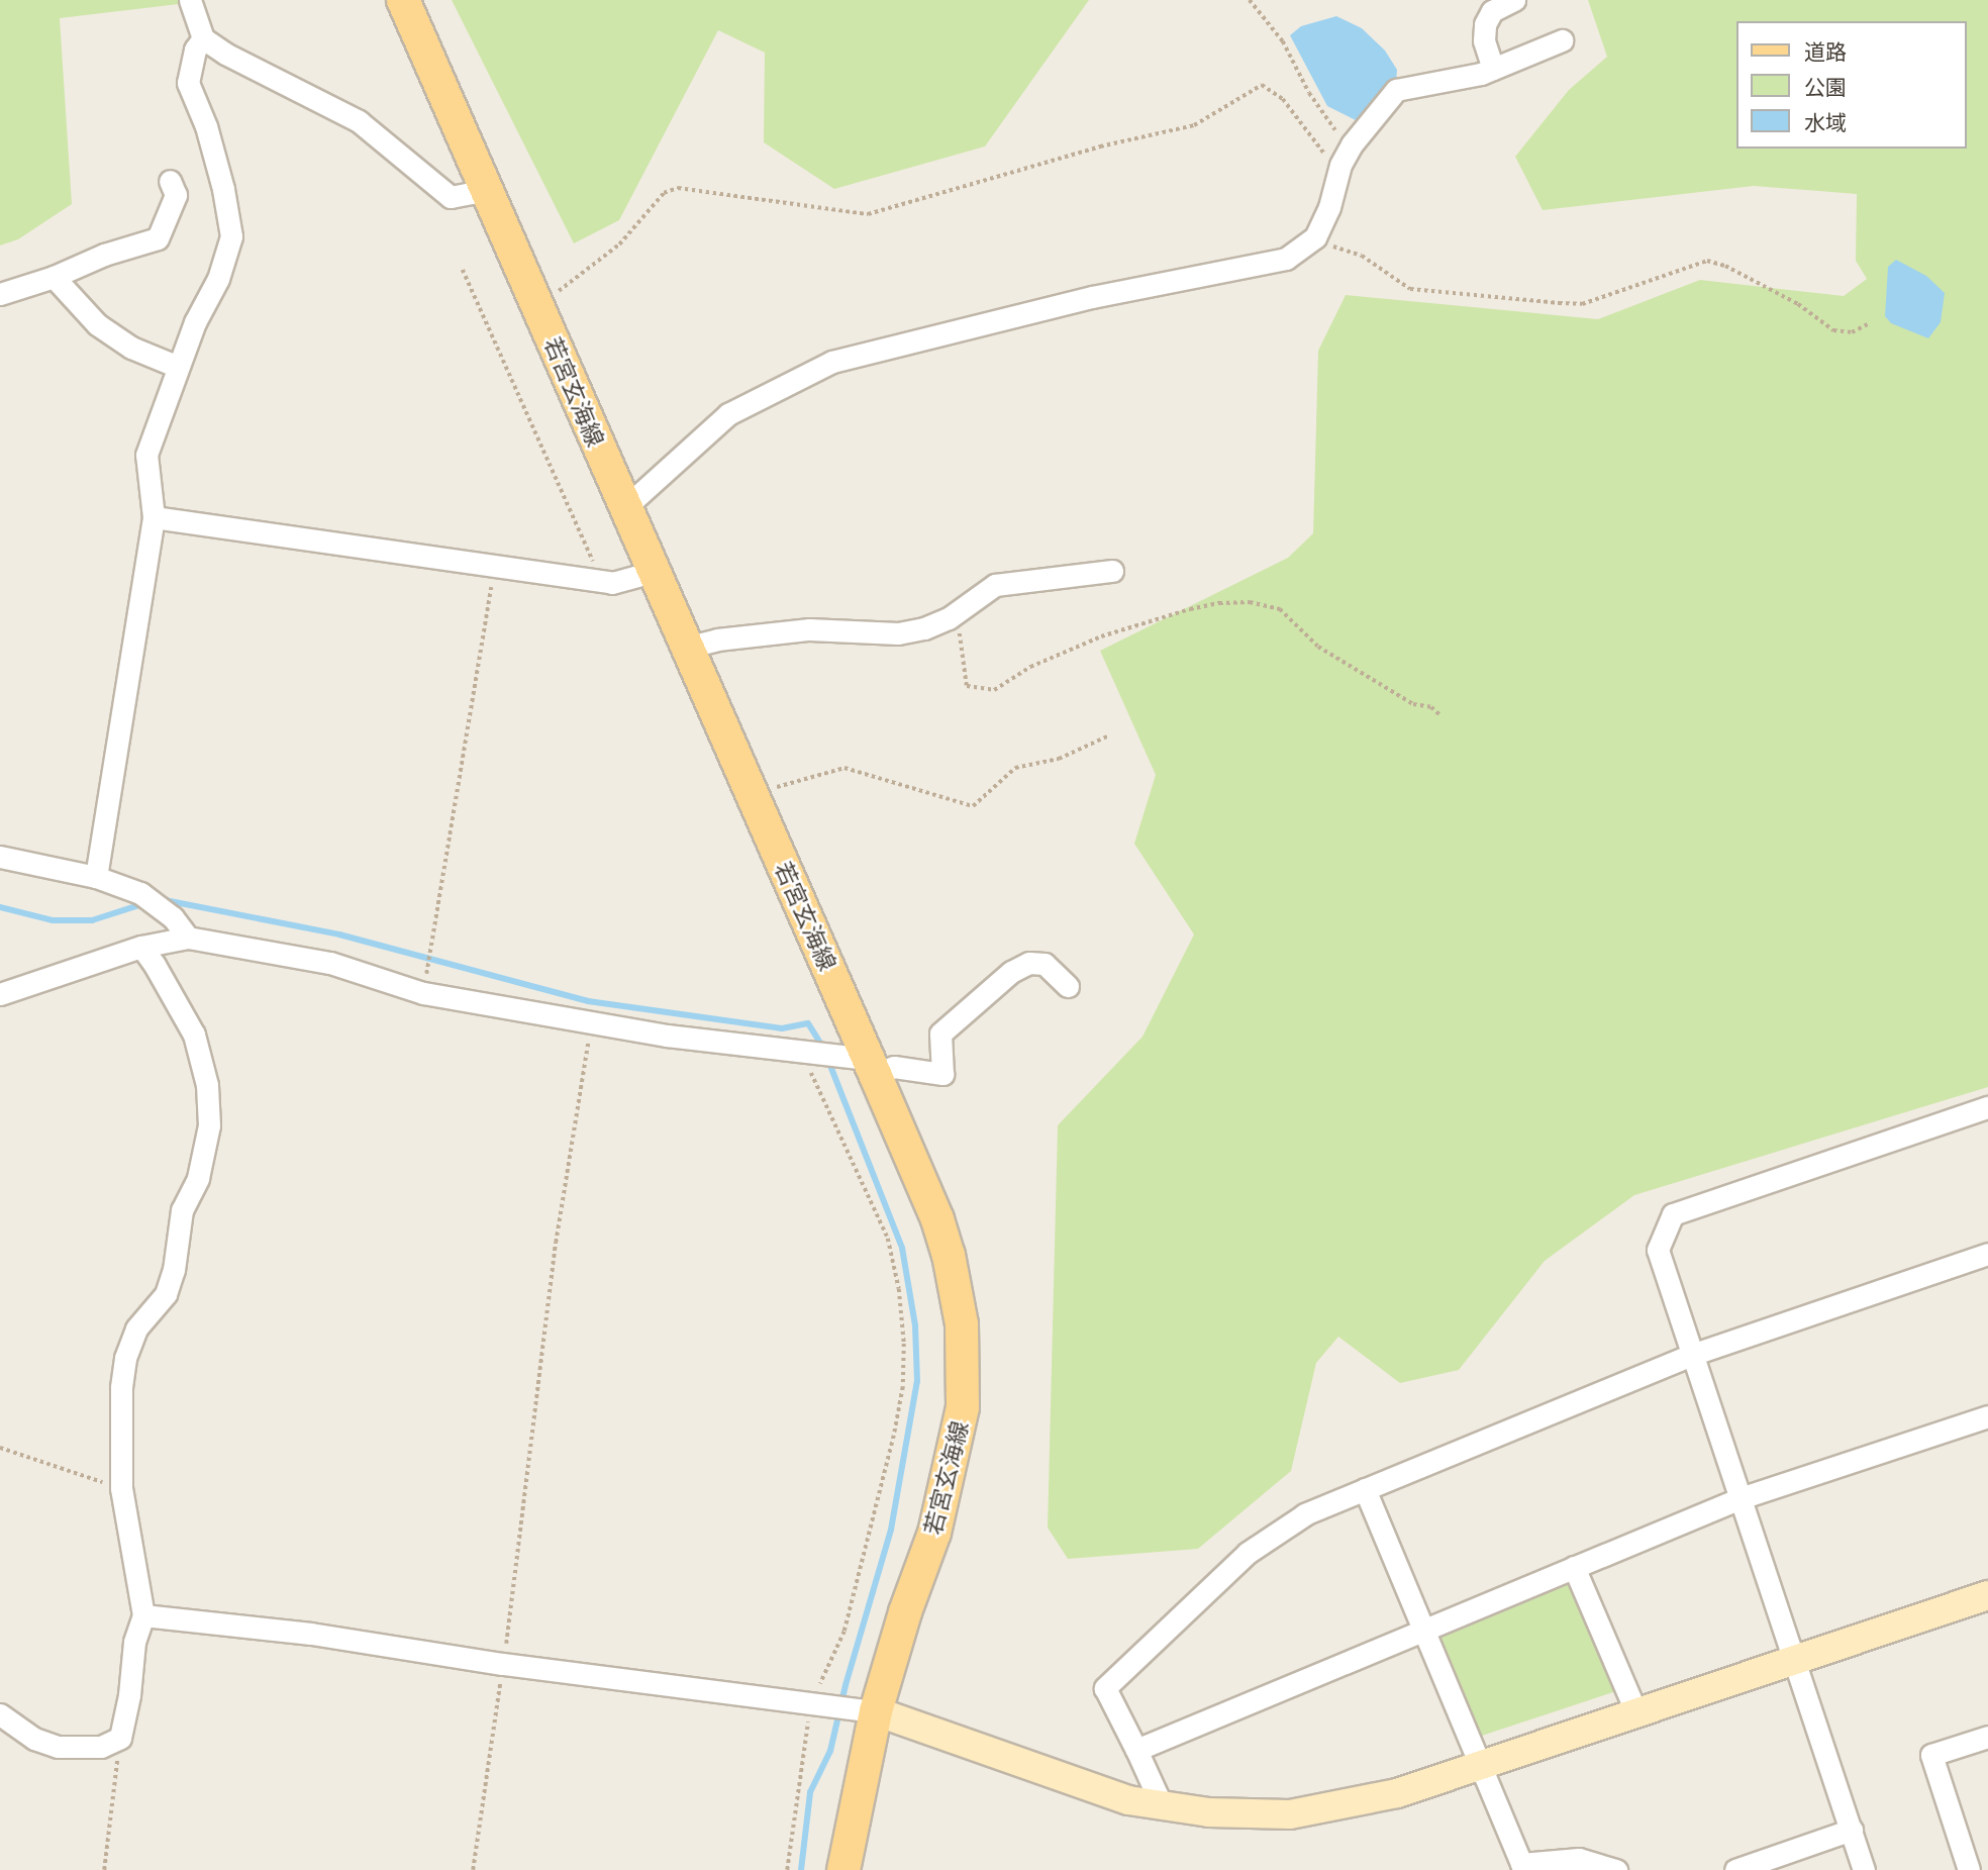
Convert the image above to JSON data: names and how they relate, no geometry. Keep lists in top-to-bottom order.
{
  "streets": {
    "main road": ["若宮玄海線"]
  },
  "legend": ["道路", "公園", "水域"]
}
